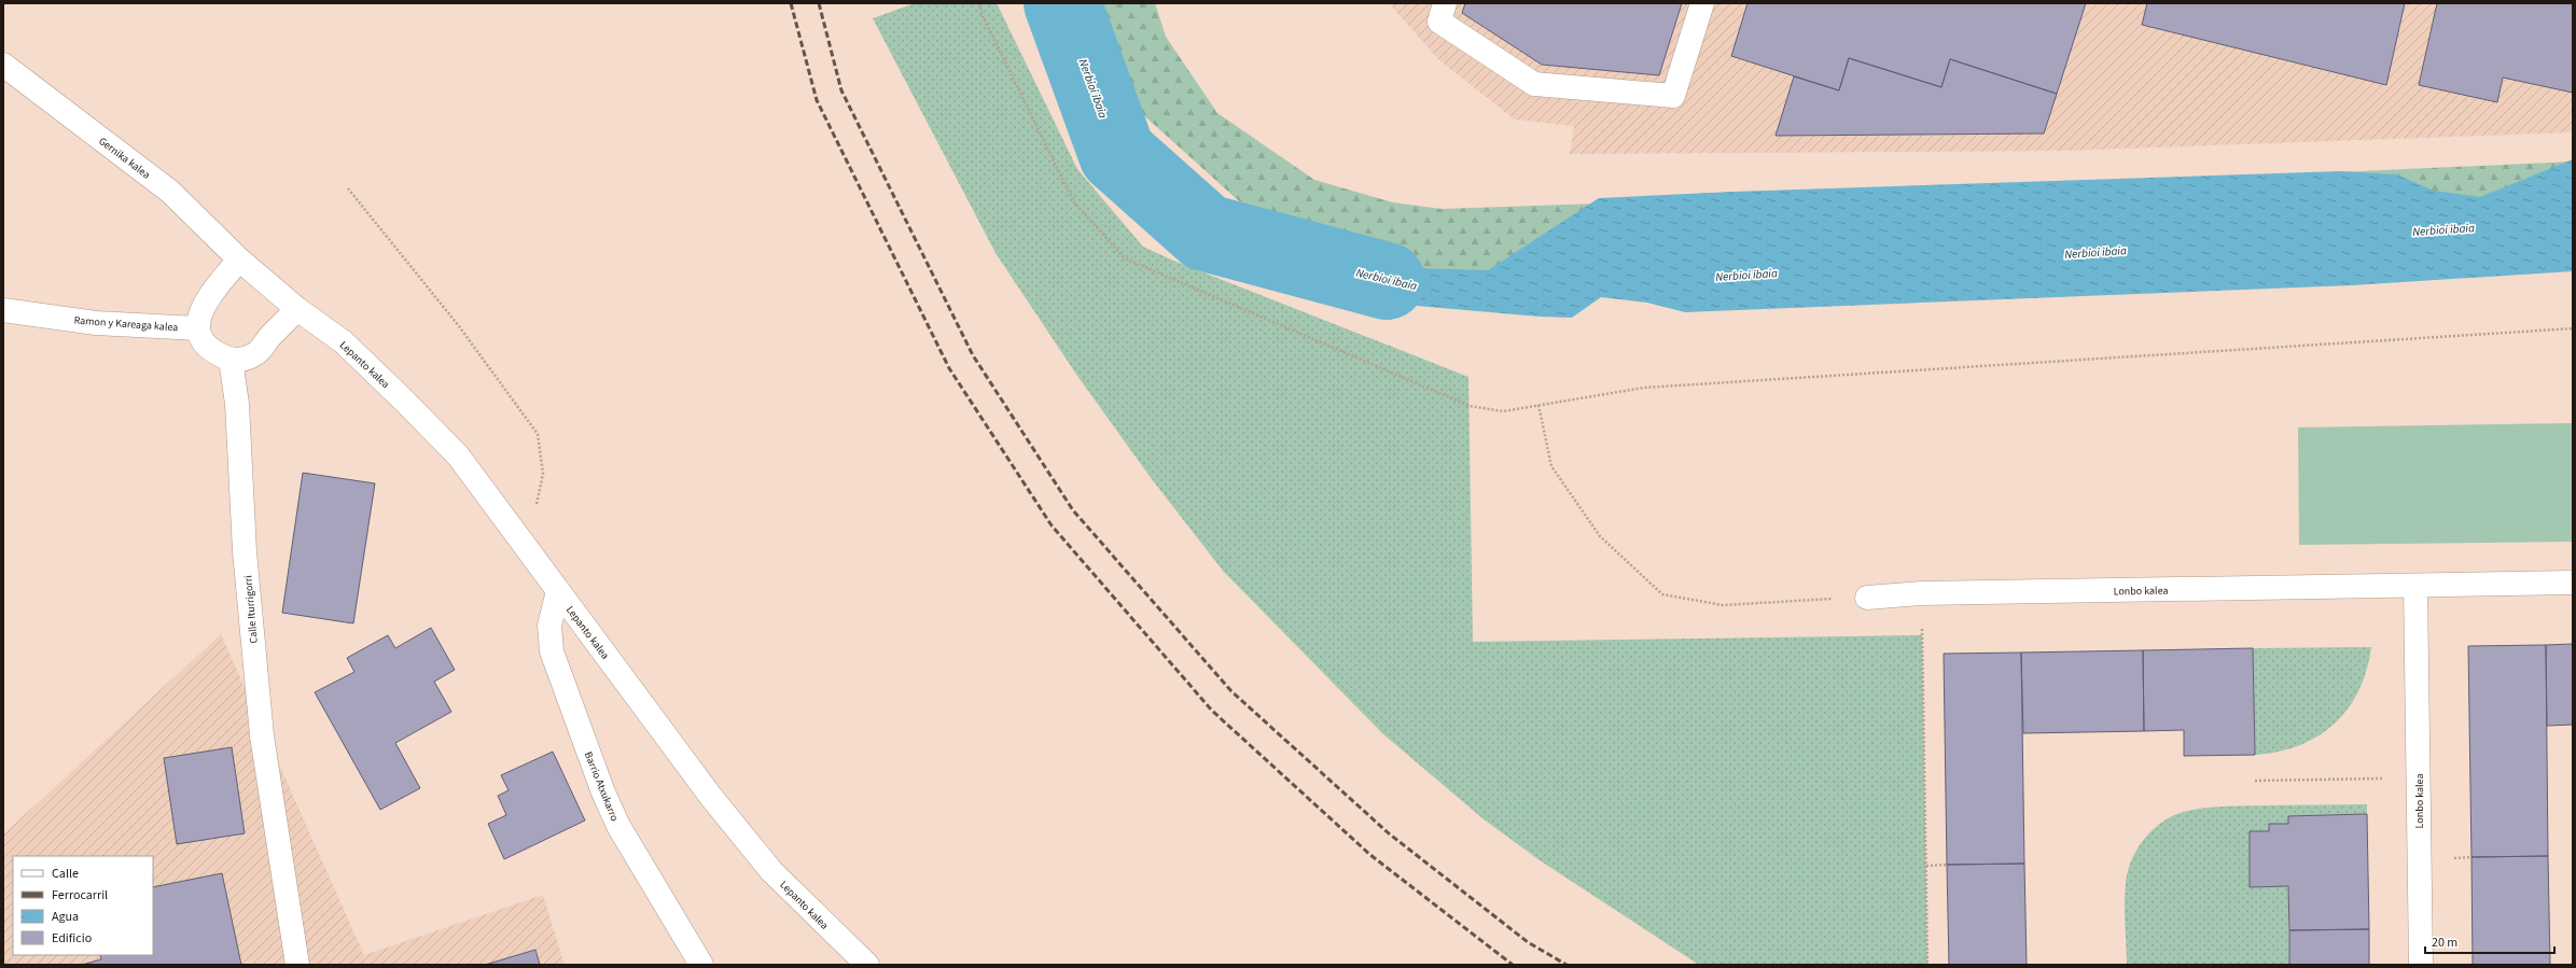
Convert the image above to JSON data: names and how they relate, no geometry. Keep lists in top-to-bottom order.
{
  "streets": {
    "street": [
      "Gernika kalea",
      "Ramon y Kareaga kalea",
      "Lepanto kalea",
      "Lonbo kalea",
      "Calle Iturrigorri",
      "Barrio Atxukarro"
    ]
  },
  "crossings": [
    ["Gernika kalea", "Lepanto kalea"],
    ["Lepanto kalea", "Barrio Atxukarro"]
  ],
  "water": ["Nerbioi ibaia"],
  "legend": [
    "Calle",
    "Ferrocarril",
    "Agua",
    "Edificio"
  ],
  "scale_bar": "20 m"
}
